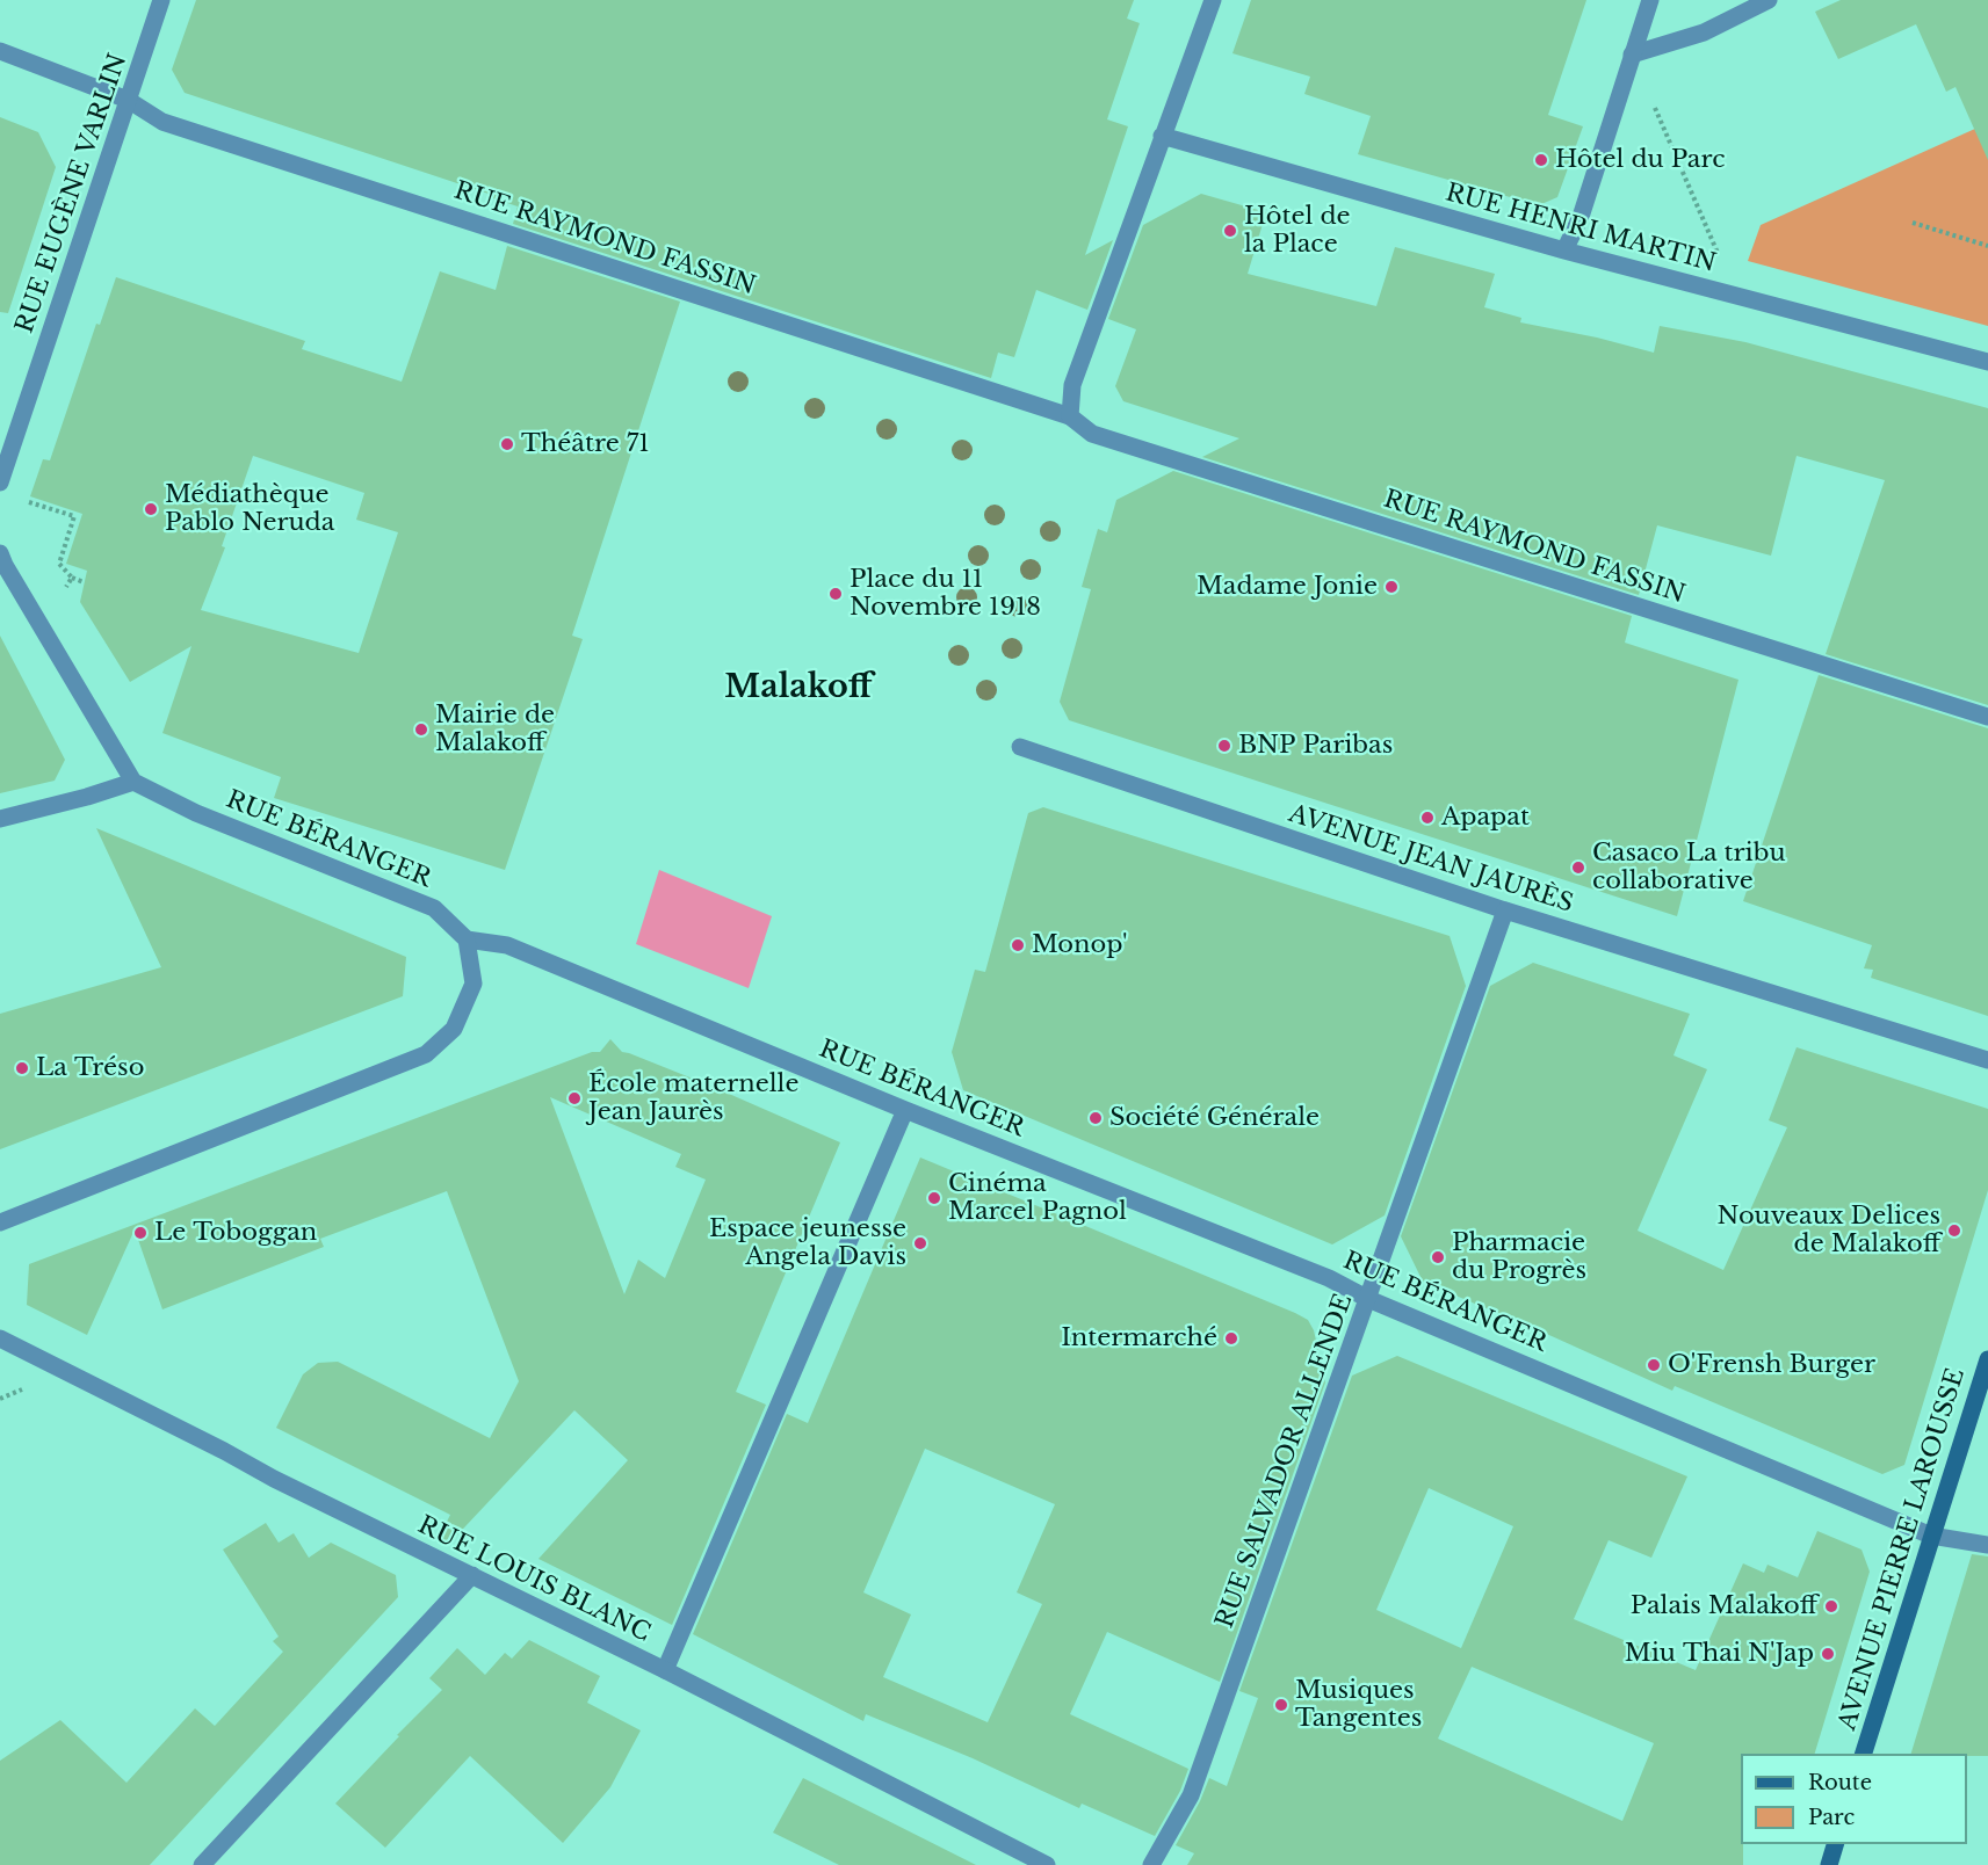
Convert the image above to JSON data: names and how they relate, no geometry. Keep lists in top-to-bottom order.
{
  "streets": {
    "main road": ["AVENUE PIERRE LAROUSSE"],
    "street": [
      "RUE EUGÈNE VARLIN",
      "RUE HENRI MARTIN",
      "RUE RAYMOND FASSIN",
      "RUE BÉRANGER",
      "AVENUE JEAN JAURÈS",
      "RUE SALVADOR ALLENDE",
      "RUE LOUIS BLANC"
    ]
  },
  "crossings": [
    ["RUE EUGÈNE VARLIN", "RUE RAYMOND FASSIN"],
    ["RUE BÉRANGER", "RUE SALVADOR ALLENDE"],
    ["RUE BÉRANGER", "AVENUE PIERRE LAROUSSE"],
    ["AVENUE JEAN JAURÈS", "RUE SALVADOR ALLENDE"]
  ],
  "districts": ["Malakoff"],
  "places": [
    "Hôtel du Parc",
    "Hôtel de la Place",
    "Théâtre 71",
    "Médiathèque Pablo Neruda",
    "Madame Jonie",
    "Place du 11 Novembre 1918",
    "Mairie de Malakoff",
    "BNP Paribas",
    "Apapat",
    "Casaco La tribu collaborative",
    "Monop'",
    "La Tréso",
    "École maternelle Jean Jaurès",
    "Société Générale",
    "Cinéma Marcel Pagnol",
    "Nouveaux Delices de Malakoff",
    "Le Toboggan",
    "Espace jeunesse Angela Davis",
    "Pharmacie du Progrès",
    "Intermarché",
    "O'Frensh Burger",
    "Palais Malakoff",
    "Miu Thai N'Jap",
    "Musiques Tangentes"
  ],
  "legend": ["Route", "Parc"]
}
